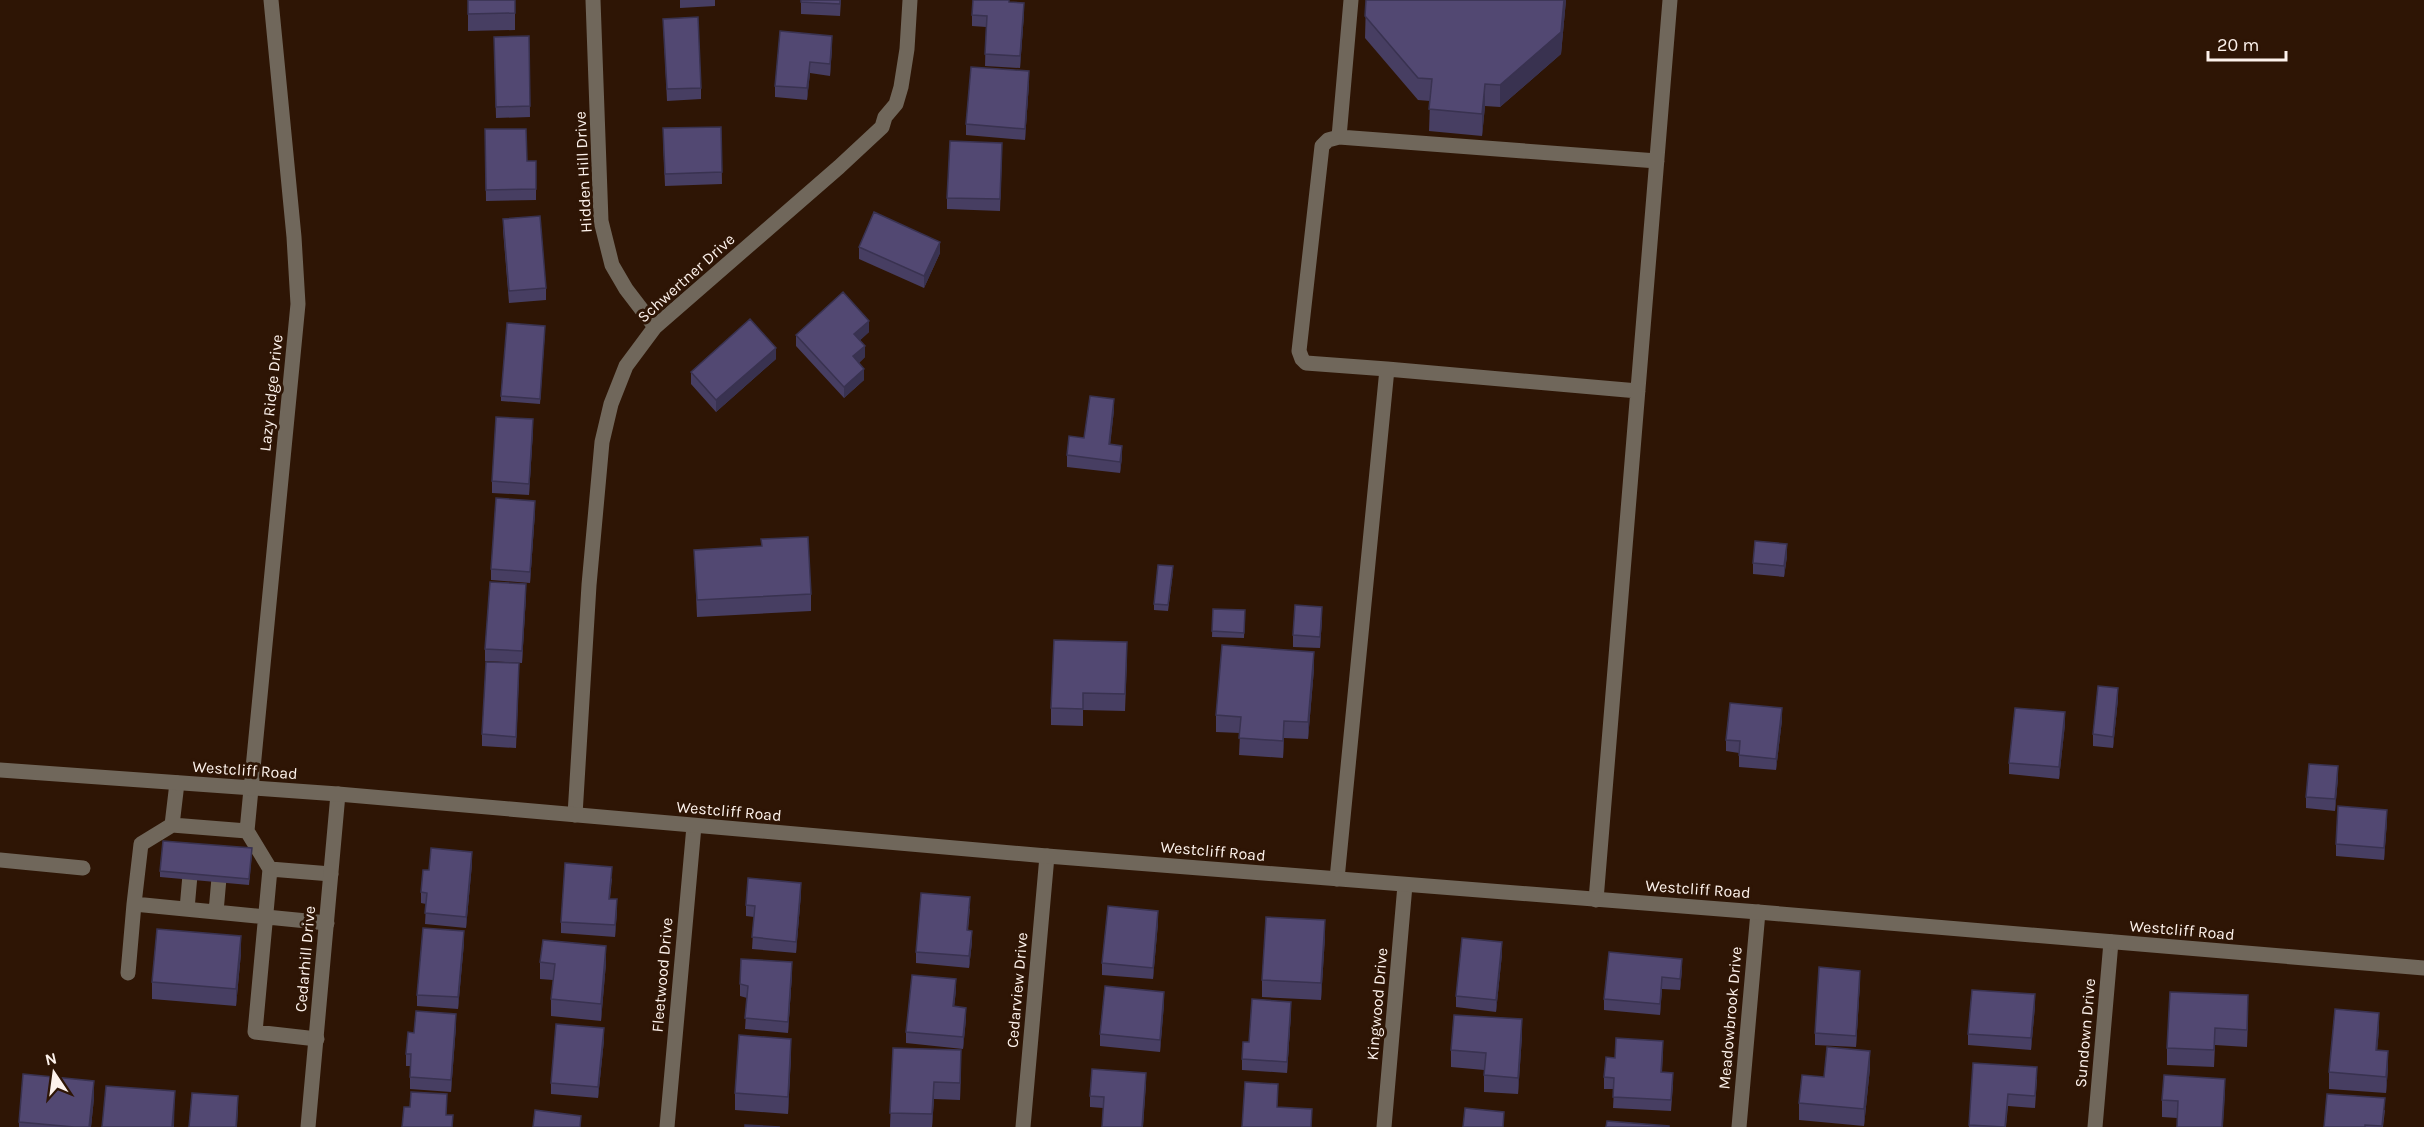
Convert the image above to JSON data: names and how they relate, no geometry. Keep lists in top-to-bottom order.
{
  "streets": {
    "street": [
      "Hidden Hill Drive",
      "Schwertner Drive",
      "Lazy Ridge Drive",
      "Westcliff Road",
      "Cedarhill Drive",
      "Fleetwood Drive",
      "Cedarview Drive",
      "Kingwood Drive",
      "Meadowbrook Drive",
      "Sundown Drive"
    ]
  },
  "crossings": [
    ["Hidden Hill Drive", "Schwertner Drive"],
    ["Schwertner Drive", "Westcliff Road"],
    ["Lazy Ridge Drive", "Westcliff Road"],
    ["Westcliff Road", "Cedarhill Drive"],
    ["Westcliff Road", "Fleetwood Drive"],
    ["Westcliff Road", "Cedarview Drive"],
    ["Westcliff Road", "Kingwood Drive"],
    ["Westcliff Road", "Meadowbrook Drive"],
    ["Westcliff Road", "Sundown Drive"]
  ],
  "scale_bar": "20 m",
  "north": "top"
}
